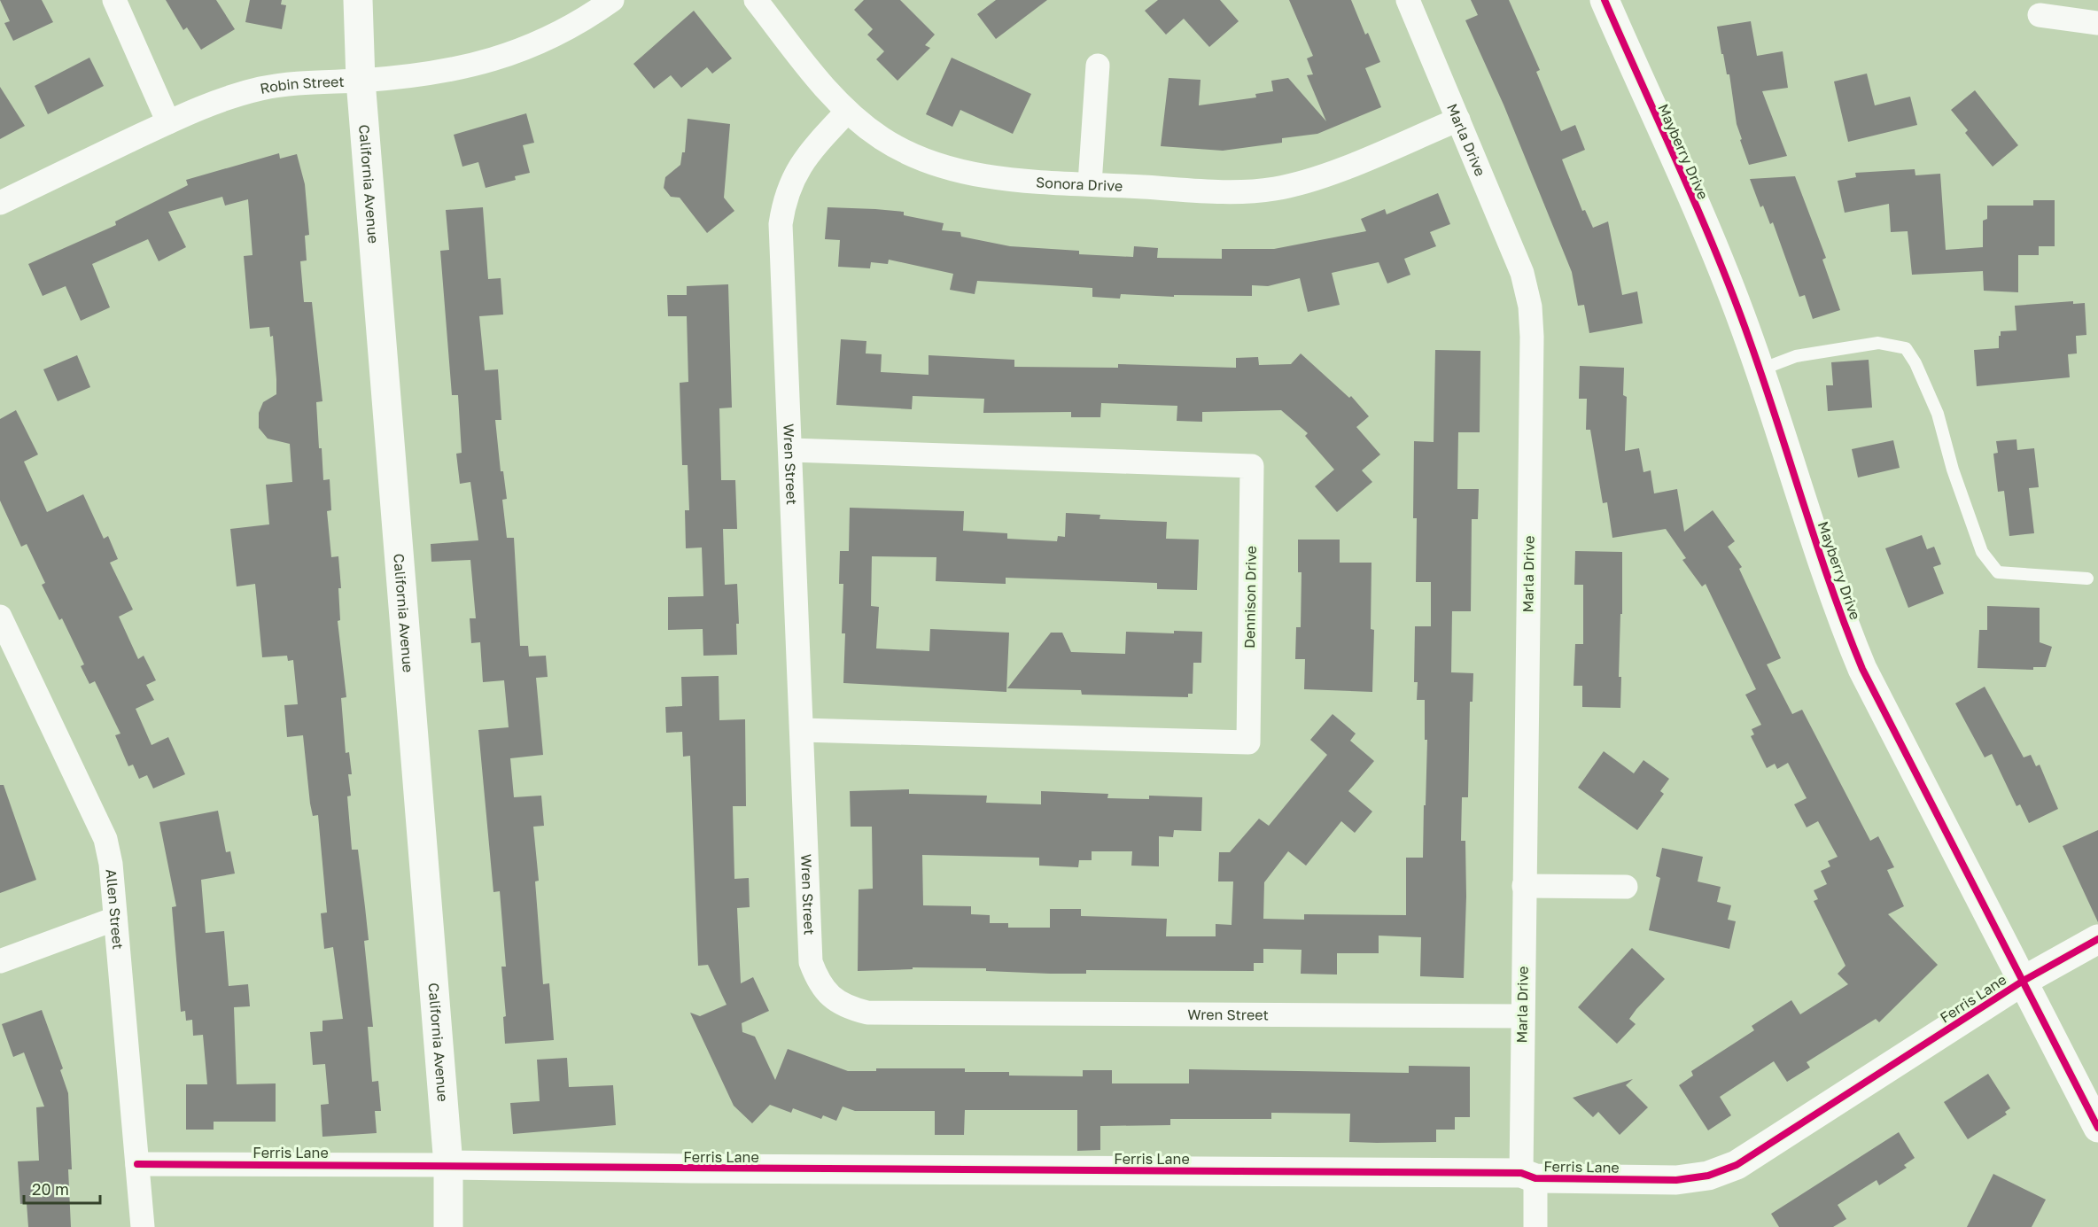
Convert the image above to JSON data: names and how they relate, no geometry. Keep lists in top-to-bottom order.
{
  "streets": {
    "street": [
      "Robin Street",
      "Marla Drive",
      "Mayberry Drive",
      "Sonora Drive",
      "California Avenue",
      "Wren Street",
      "Dennison Drive",
      "Allen Street",
      "Ferris Lane"
    ]
  },
  "crossings": [
    ["Robin Street", "California Avenue"],
    ["Marla Drive", "Sonora Drive"],
    ["Marla Drive", "Wren Street"],
    ["Marla Drive", "Ferris Lane"],
    ["Mayberry Drive", "Ferris Lane"],
    ["Sonora Drive", "Wren Street"],
    ["California Avenue", "Ferris Lane"],
    ["Wren Street", "Dennison Drive"],
    ["Allen Street", "Ferris Lane"]
  ],
  "scale_bar": "20 m"
}
